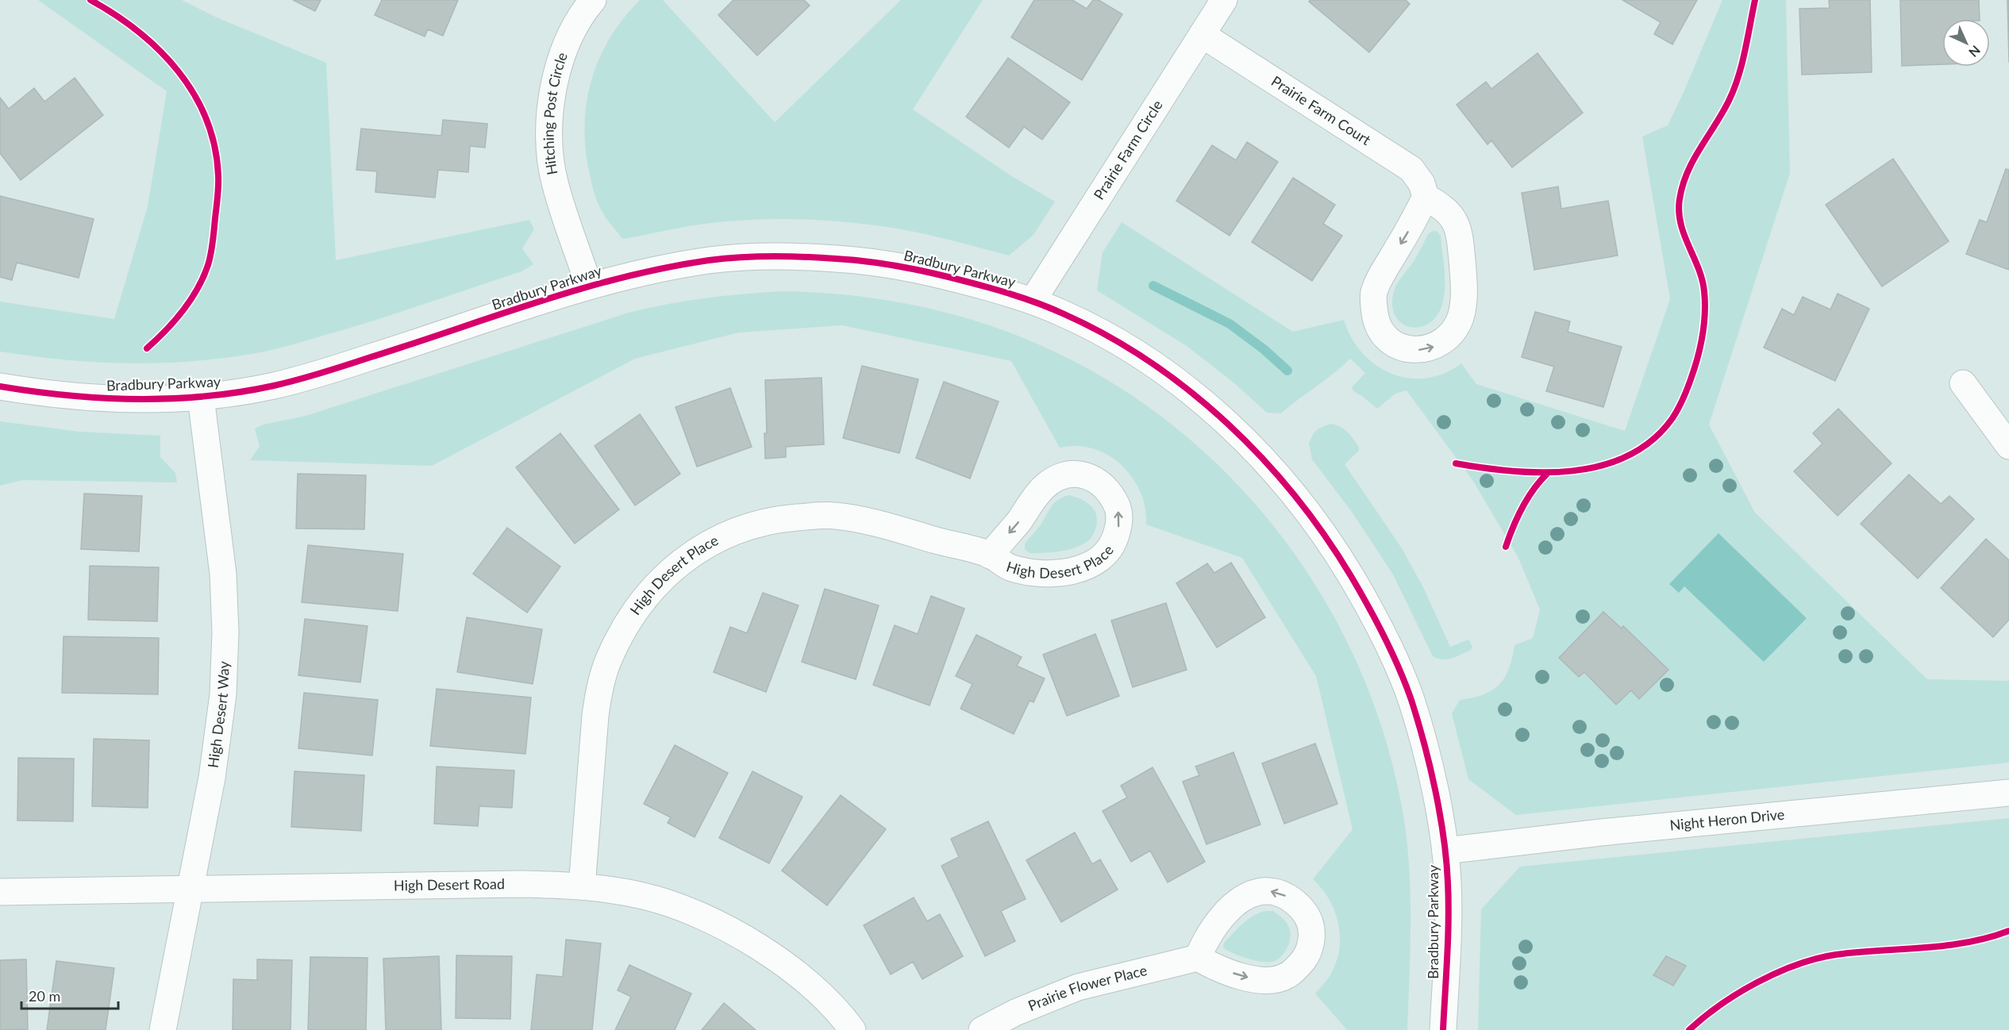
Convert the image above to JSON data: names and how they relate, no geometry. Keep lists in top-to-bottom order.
{
  "streets": {
    "street": [
      "Prairie Farm Court",
      "Hitching Post Circle",
      "Prairie Farm Circle",
      "Bradbury Parkway",
      "High Desert Place",
      "High Desert Way",
      "Night Heron Drive",
      "High Desert Road",
      "Prairie Flower Place"
    ]
  },
  "crossings": [
    ["Prairie Farm Court", "Prairie Farm Circle"],
    ["Hitching Post Circle", "Bradbury Parkway"],
    ["Prairie Farm Circle", "Bradbury Parkway"],
    ["Bradbury Parkway", "High Desert Way"],
    ["Bradbury Parkway", "Night Heron Drive"],
    ["High Desert Place", "High Desert Road"],
    ["High Desert Way", "High Desert Road"]
  ],
  "scale_bar": "20 m",
  "north": "bottom right"
}
